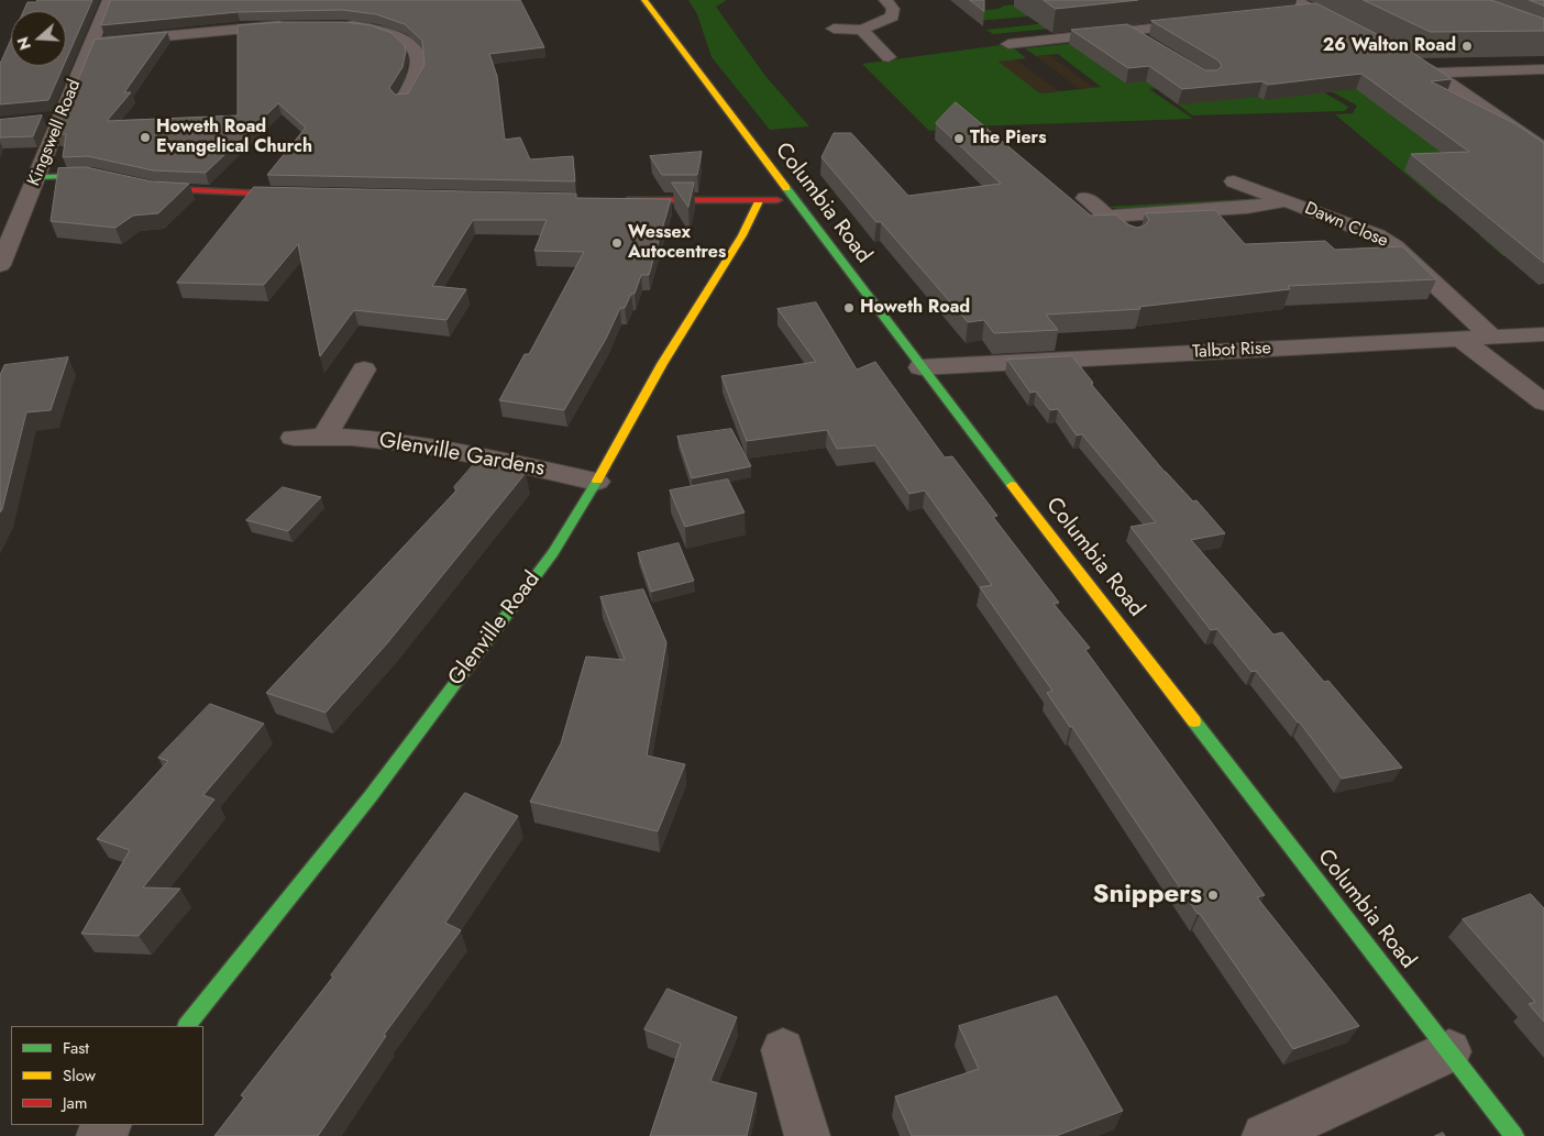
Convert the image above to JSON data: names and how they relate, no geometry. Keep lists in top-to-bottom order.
{
  "streets": {
    "street": [
      "Kingswell Road",
      "Columbia Road",
      "Dawn Close",
      "Talbot Rise",
      "Glenville Gardens",
      "Glenville Road"
    ]
  },
  "crossings": [
    ["Columbia Road", "Talbot Rise"],
    ["Dawn Close", "Talbot Rise"],
    ["Glenville Gardens", "Glenville Road"]
  ],
  "places": [
    "26 Walton Road",
    "Howeth Road Evangelical Church",
    "The Piers",
    "Wessex Autocentres",
    "Howeth Road",
    "Snippers"
  ],
  "legend": ["Fast", "Slow", "Jam"],
  "north": "left"
}
